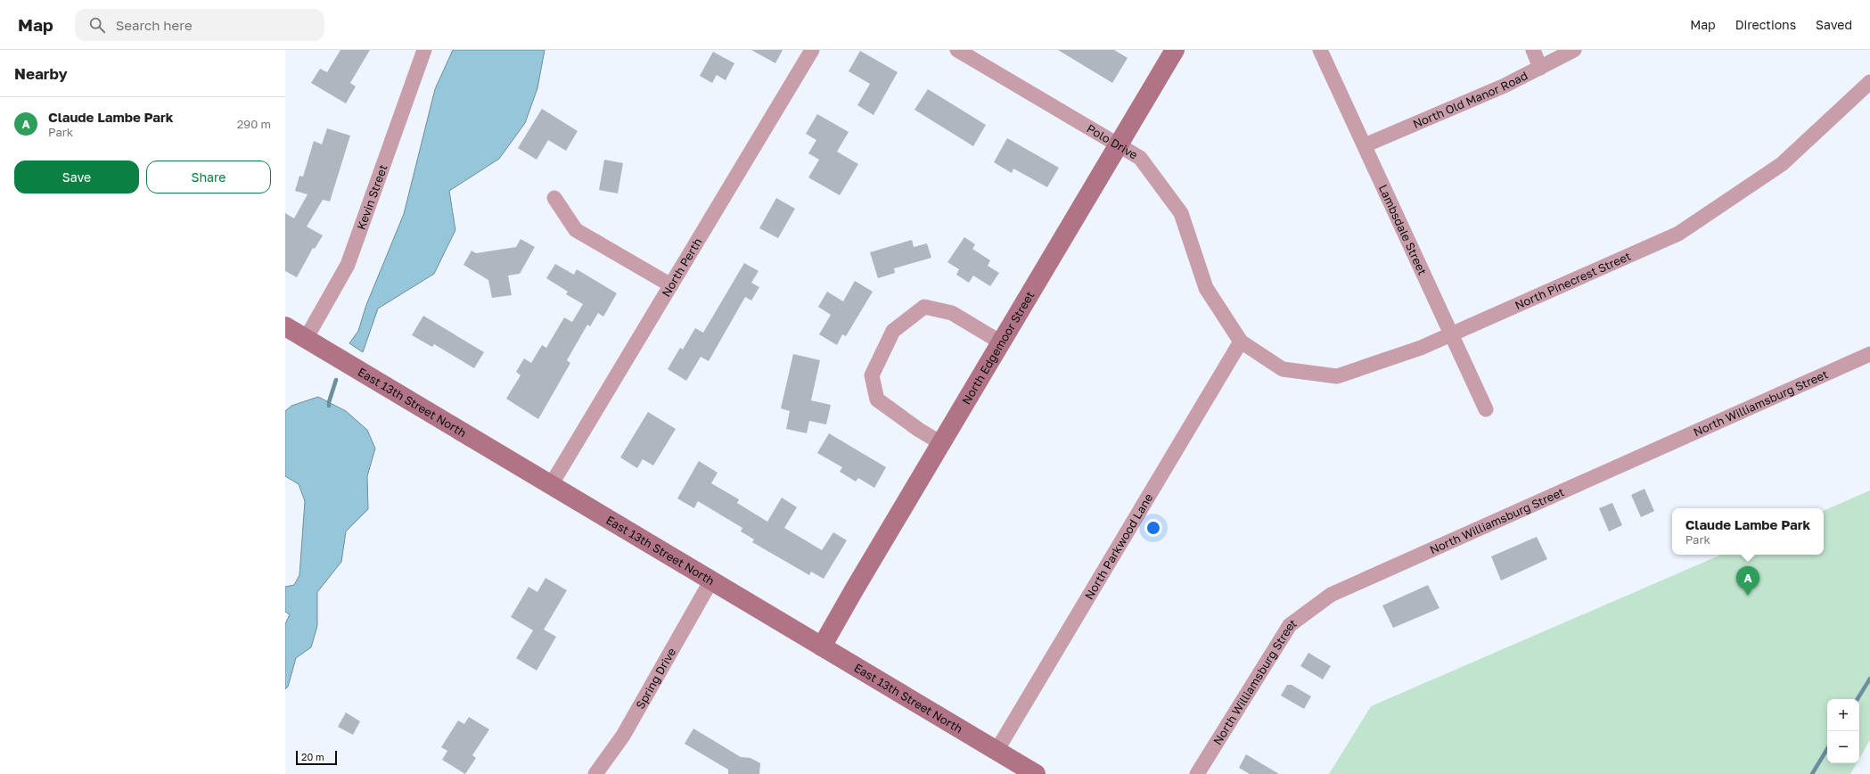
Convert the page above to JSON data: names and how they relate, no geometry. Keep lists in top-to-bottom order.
{
  "streets": {
    "main road": ["North Edgemoor Street", "East 13th Street North"],
    "street": [
      "North Old Manor Road",
      "Polo Drive",
      "Kevin Street",
      "Lambsdale Street",
      "North Perth",
      "North Pinecrest Street",
      "North Williamsburg Street",
      "North Parkwood Lane",
      "Spring Drive"
    ]
  },
  "crossings": [
    ["North Old Manor Road", "Lambsdale Street"],
    ["Polo Drive", "North Pinecrest Street"],
    ["Polo Drive", "North Edgemoor Street"],
    ["Polo Drive", "North Parkwood Lane"],
    ["Kevin Street", "East 13th Street North"],
    ["Lambsdale Street", "North Pinecrest Street"],
    ["North Perth", "East 13th Street North"],
    ["North Pinecrest Street", "North Parkwood Lane"],
    ["North Edgemoor Street", "East 13th Street North"],
    ["East 13th Street North", "North Parkwood Lane"],
    ["East 13th Street North", "Spring Drive"]
  ],
  "scale_bar": "20 m",
  "page": {
    "header": "Map",
    "search": "Search here",
    "nav": ["Map", "Directions", "Saved"],
    "heading": "Nearby",
    "list": [
      {
        "mark": "A",
        "name": "Claude Lambe Park",
        "note": "Park",
        "value": "290 m"
      }
    ],
    "buttons": ["Save", "Share"],
    "popup": ["Claude Lambe Park", "Park"],
    "pins": "A",
    "map_buttons": ["+", "−"],
    "scale": "20 m"
  }
}
